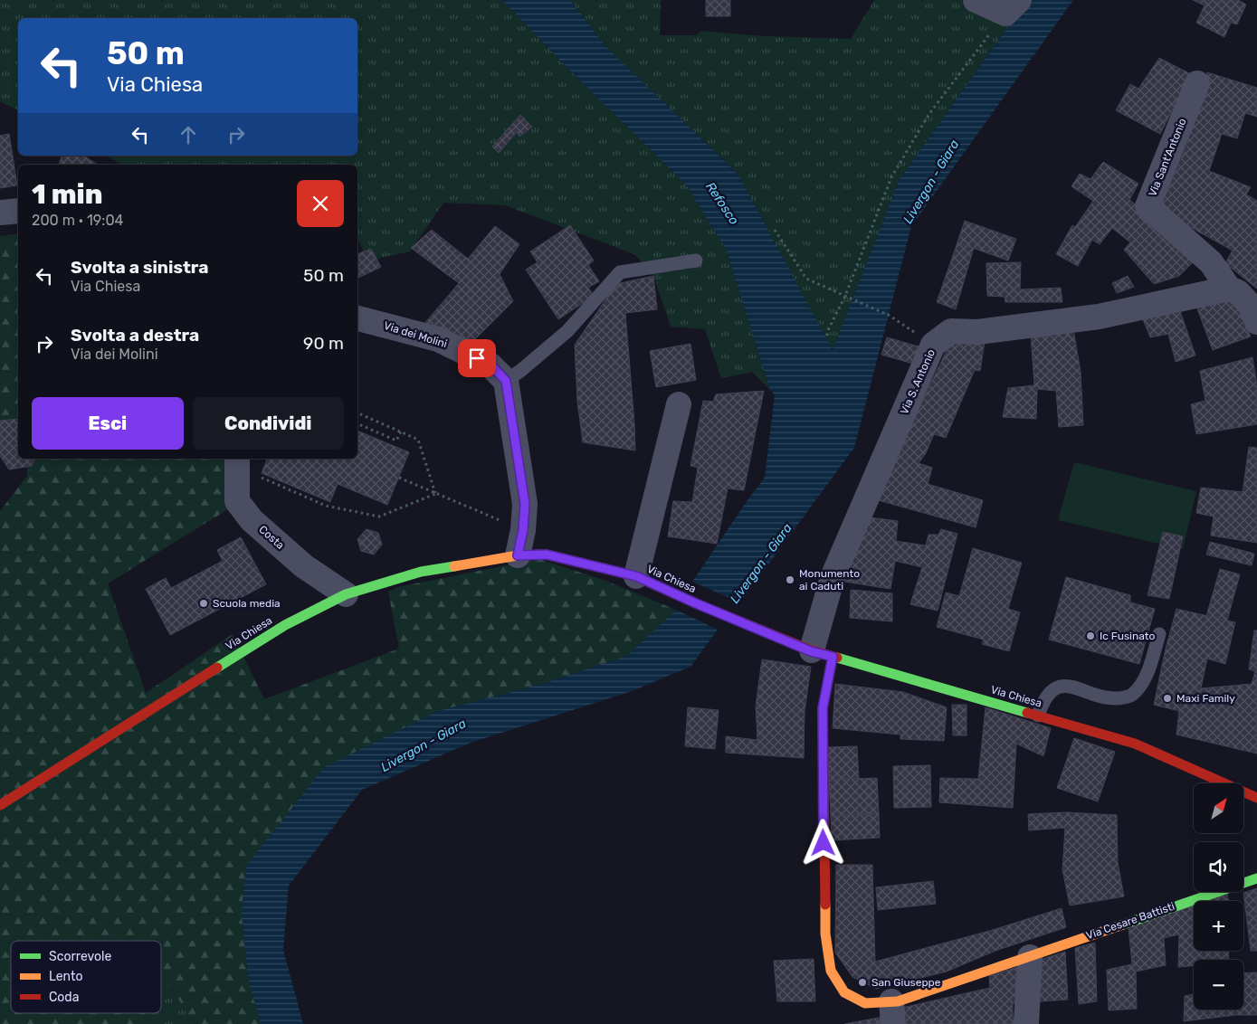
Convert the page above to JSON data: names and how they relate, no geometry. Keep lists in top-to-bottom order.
{
  "streets": {
    "main road": ["Via Chiesa", "Via Cesare Battisti"],
    "street": [
      "Via Sant'Antonio",
      "Via dei Molini",
      "Via S. Antonio",
      "Costa"
    ]
  },
  "crossings": [
    ["Via Sant'Antonio", "Via S. Antonio"],
    ["Via S. Antonio", "Via Chiesa"],
    ["Via S. Antonio", "Via Cesare Battisti"],
    ["Costa", "Via Chiesa"],
    ["Via Chiesa", "Via Cesare Battisti"]
  ],
  "water": ["Livergon - Giara", "Refosco"],
  "places": [
    "Monumento ai Caduti",
    "Scuola media",
    "Ic Fusinato",
    "Maxi Family",
    "San Giuseppe"
  ],
  "legend": ["Scorrevole", "Lento", "Coda"],
  "north": "top right",
  "page": {
    "turn": ["50 m", "Via Chiesa"],
    "heading": ["1 min", "200 m · 19:04"],
    "list": [
      {
        "name": "Svolta a sinistra",
        "note": "Via Chiesa",
        "value": "50 m"
      },
      {
        "name": "Svolta a destra",
        "note": "Via dei Molini",
        "value": "90 m"
      }
    ],
    "buttons": ["Esci", "Condividi"],
    "map_buttons": ["+", "−"]
  }
}
